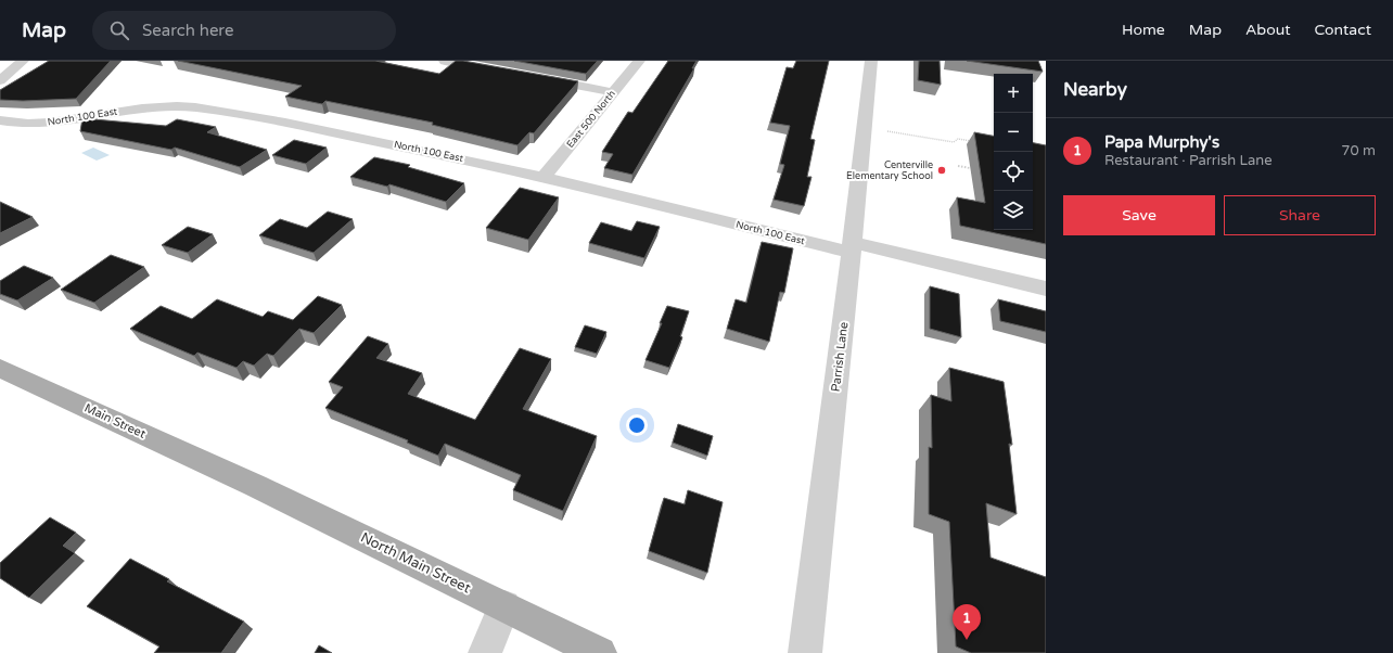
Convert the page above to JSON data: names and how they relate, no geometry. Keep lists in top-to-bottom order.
{
  "streets": {
    "main road": ["Main Street", "North Main Street"],
    "street": ["North 100 East", "East 500 North", "Parrish Lane"]
  },
  "crossings": [
    ["North 100 East", "East 500 North"],
    ["North 100 East", "Parrish Lane"],
    ["Main Street", "North Main Street"]
  ],
  "places": ["Centerville Elementary School"],
  "page": {
    "header": "Map",
    "search": "Search here",
    "nav": [
      "Home",
      "Map",
      "About",
      "Contact"
    ],
    "heading": "Nearby",
    "map_buttons": ["+", "−"],
    "list": [
      {
        "mark": "1",
        "name": "Papa Murphy's",
        "note": "Restaurant · Parrish Lane",
        "value": "70 m"
      }
    ],
    "buttons": ["Save", "Share"],
    "pins": "1"
  }
}
